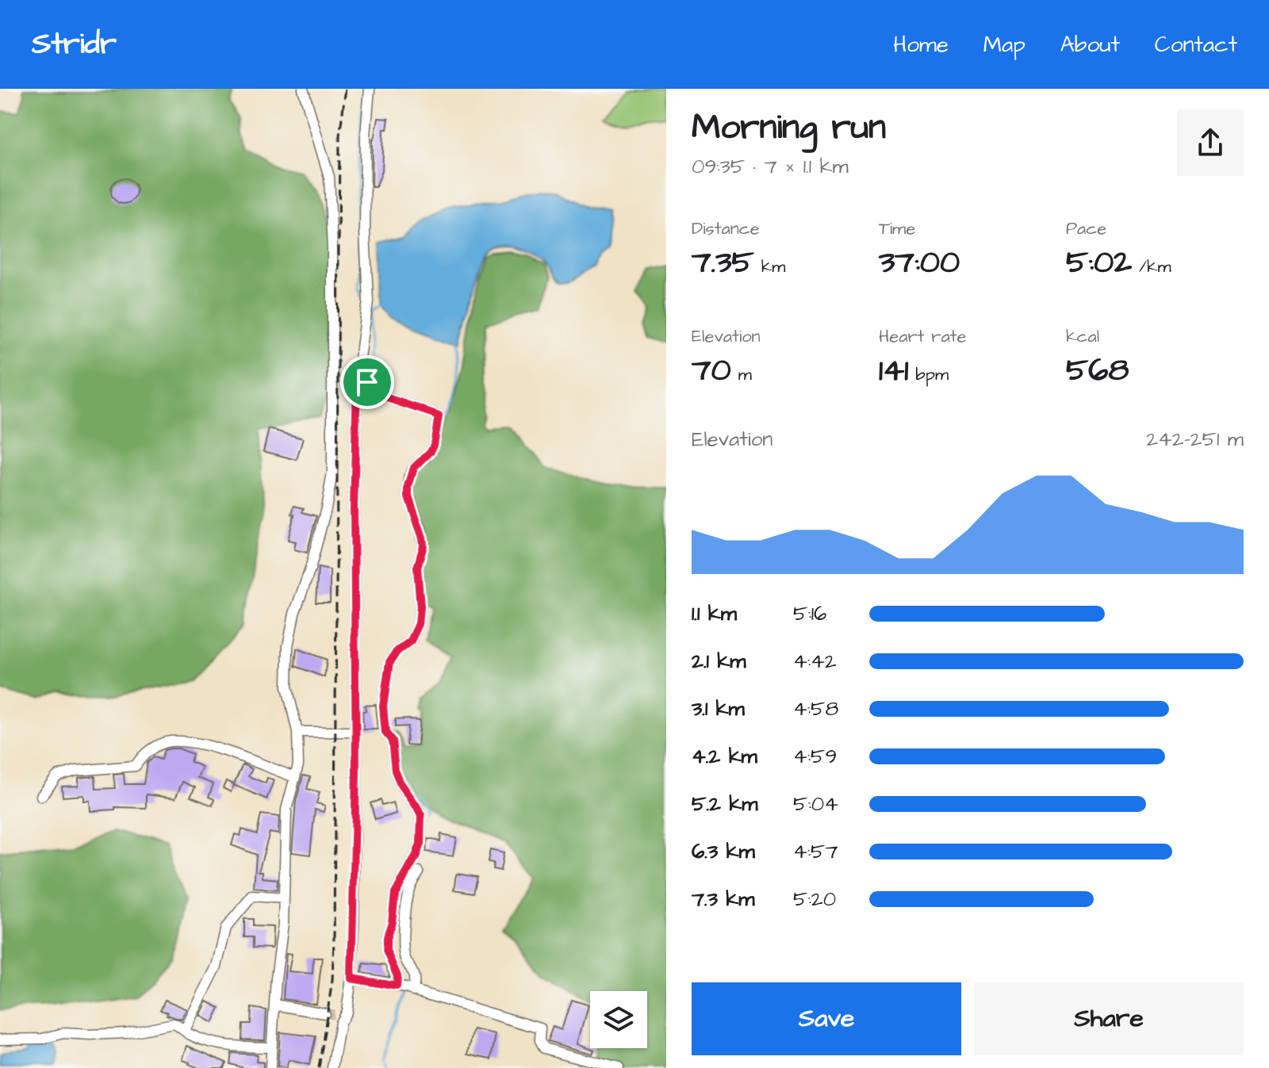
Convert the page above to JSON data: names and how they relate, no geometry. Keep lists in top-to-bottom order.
{
  "page": {
    "header": "Stridr",
    "nav": [
      "Home",
      "Map",
      "About",
      "Contact"
    ],
    "heading": ["Morning run", "09:35 · 7 × 1.1 km"],
    "stats": [
      ["Distance", "7.35 km"],
      ["Time", "37:00"],
      ["Pace", "5:02 /km"],
      ["Elevation", "70 m"],
      ["Heart rate", "141 bpm"],
      ["kcal", "568"]
    ],
    "chart": ["Elevation", "242–251 m"],
    "list": [
      {
        "name": "1.1 km",
        "note": "5:16"
      },
      {
        "name": "2.1 km",
        "note": "4:42"
      },
      {
        "name": "3.1 km",
        "note": "4:58"
      },
      {
        "name": "4.2 km",
        "note": "4:59"
      },
      {
        "name": "5.2 km",
        "note": "5:04"
      },
      {
        "name": "6.3 km",
        "note": "4:57"
      },
      {
        "name": "7.3 km",
        "note": "5:20"
      }
    ],
    "buttons": ["Save", "Share"]
  }
}
